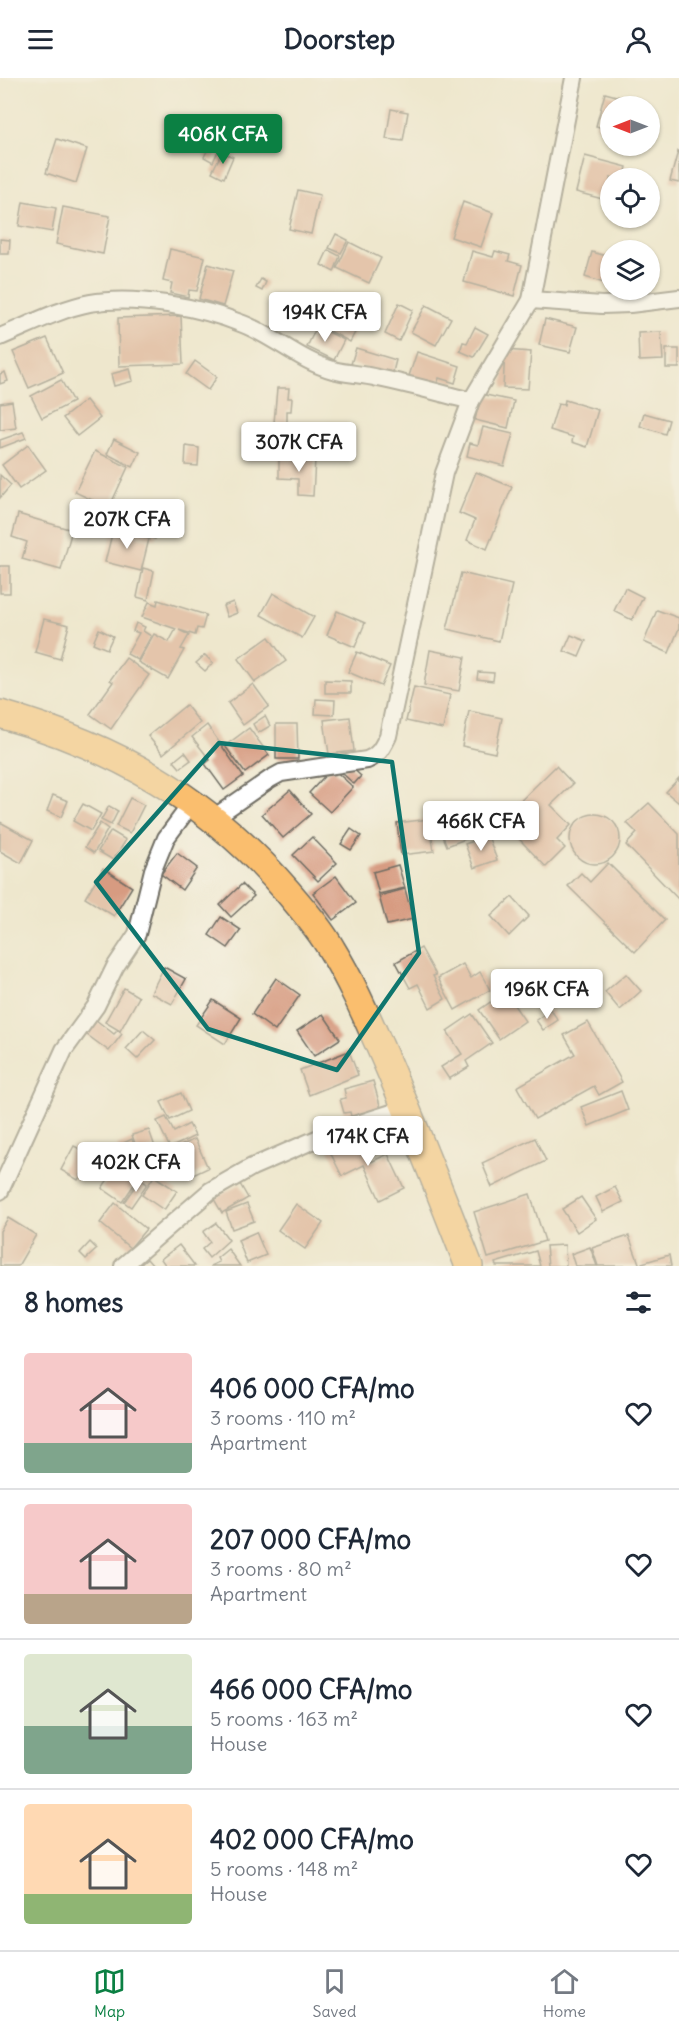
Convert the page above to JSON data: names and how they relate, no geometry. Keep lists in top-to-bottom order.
{
  "north": "left",
  "page": {
    "header": "Doorstep",
    "price": [
      "406K CFA",
      "194K CFA",
      "307K CFA",
      "207K CFA",
      "466K CFA",
      "196K CFA",
      "174K CFA",
      "402K CFA"
    ],
    "heading": "8 homes",
    "list": [
      {
        "name": "406 000 CFA/mo",
        "note": "3 rooms · 110 m² · Apartment"
      },
      {
        "name": "207 000 CFA/mo",
        "note": "3 rooms · 80 m² · Apartment"
      },
      {
        "name": "466 000 CFA/mo",
        "note": "5 rooms · 163 m² · House"
      },
      {
        "name": "402 000 CFA/mo",
        "note": "5 rooms · 148 m² · House"
      }
    ],
    "tabs": ["Map", "Saved", "Home"]
  }
}
